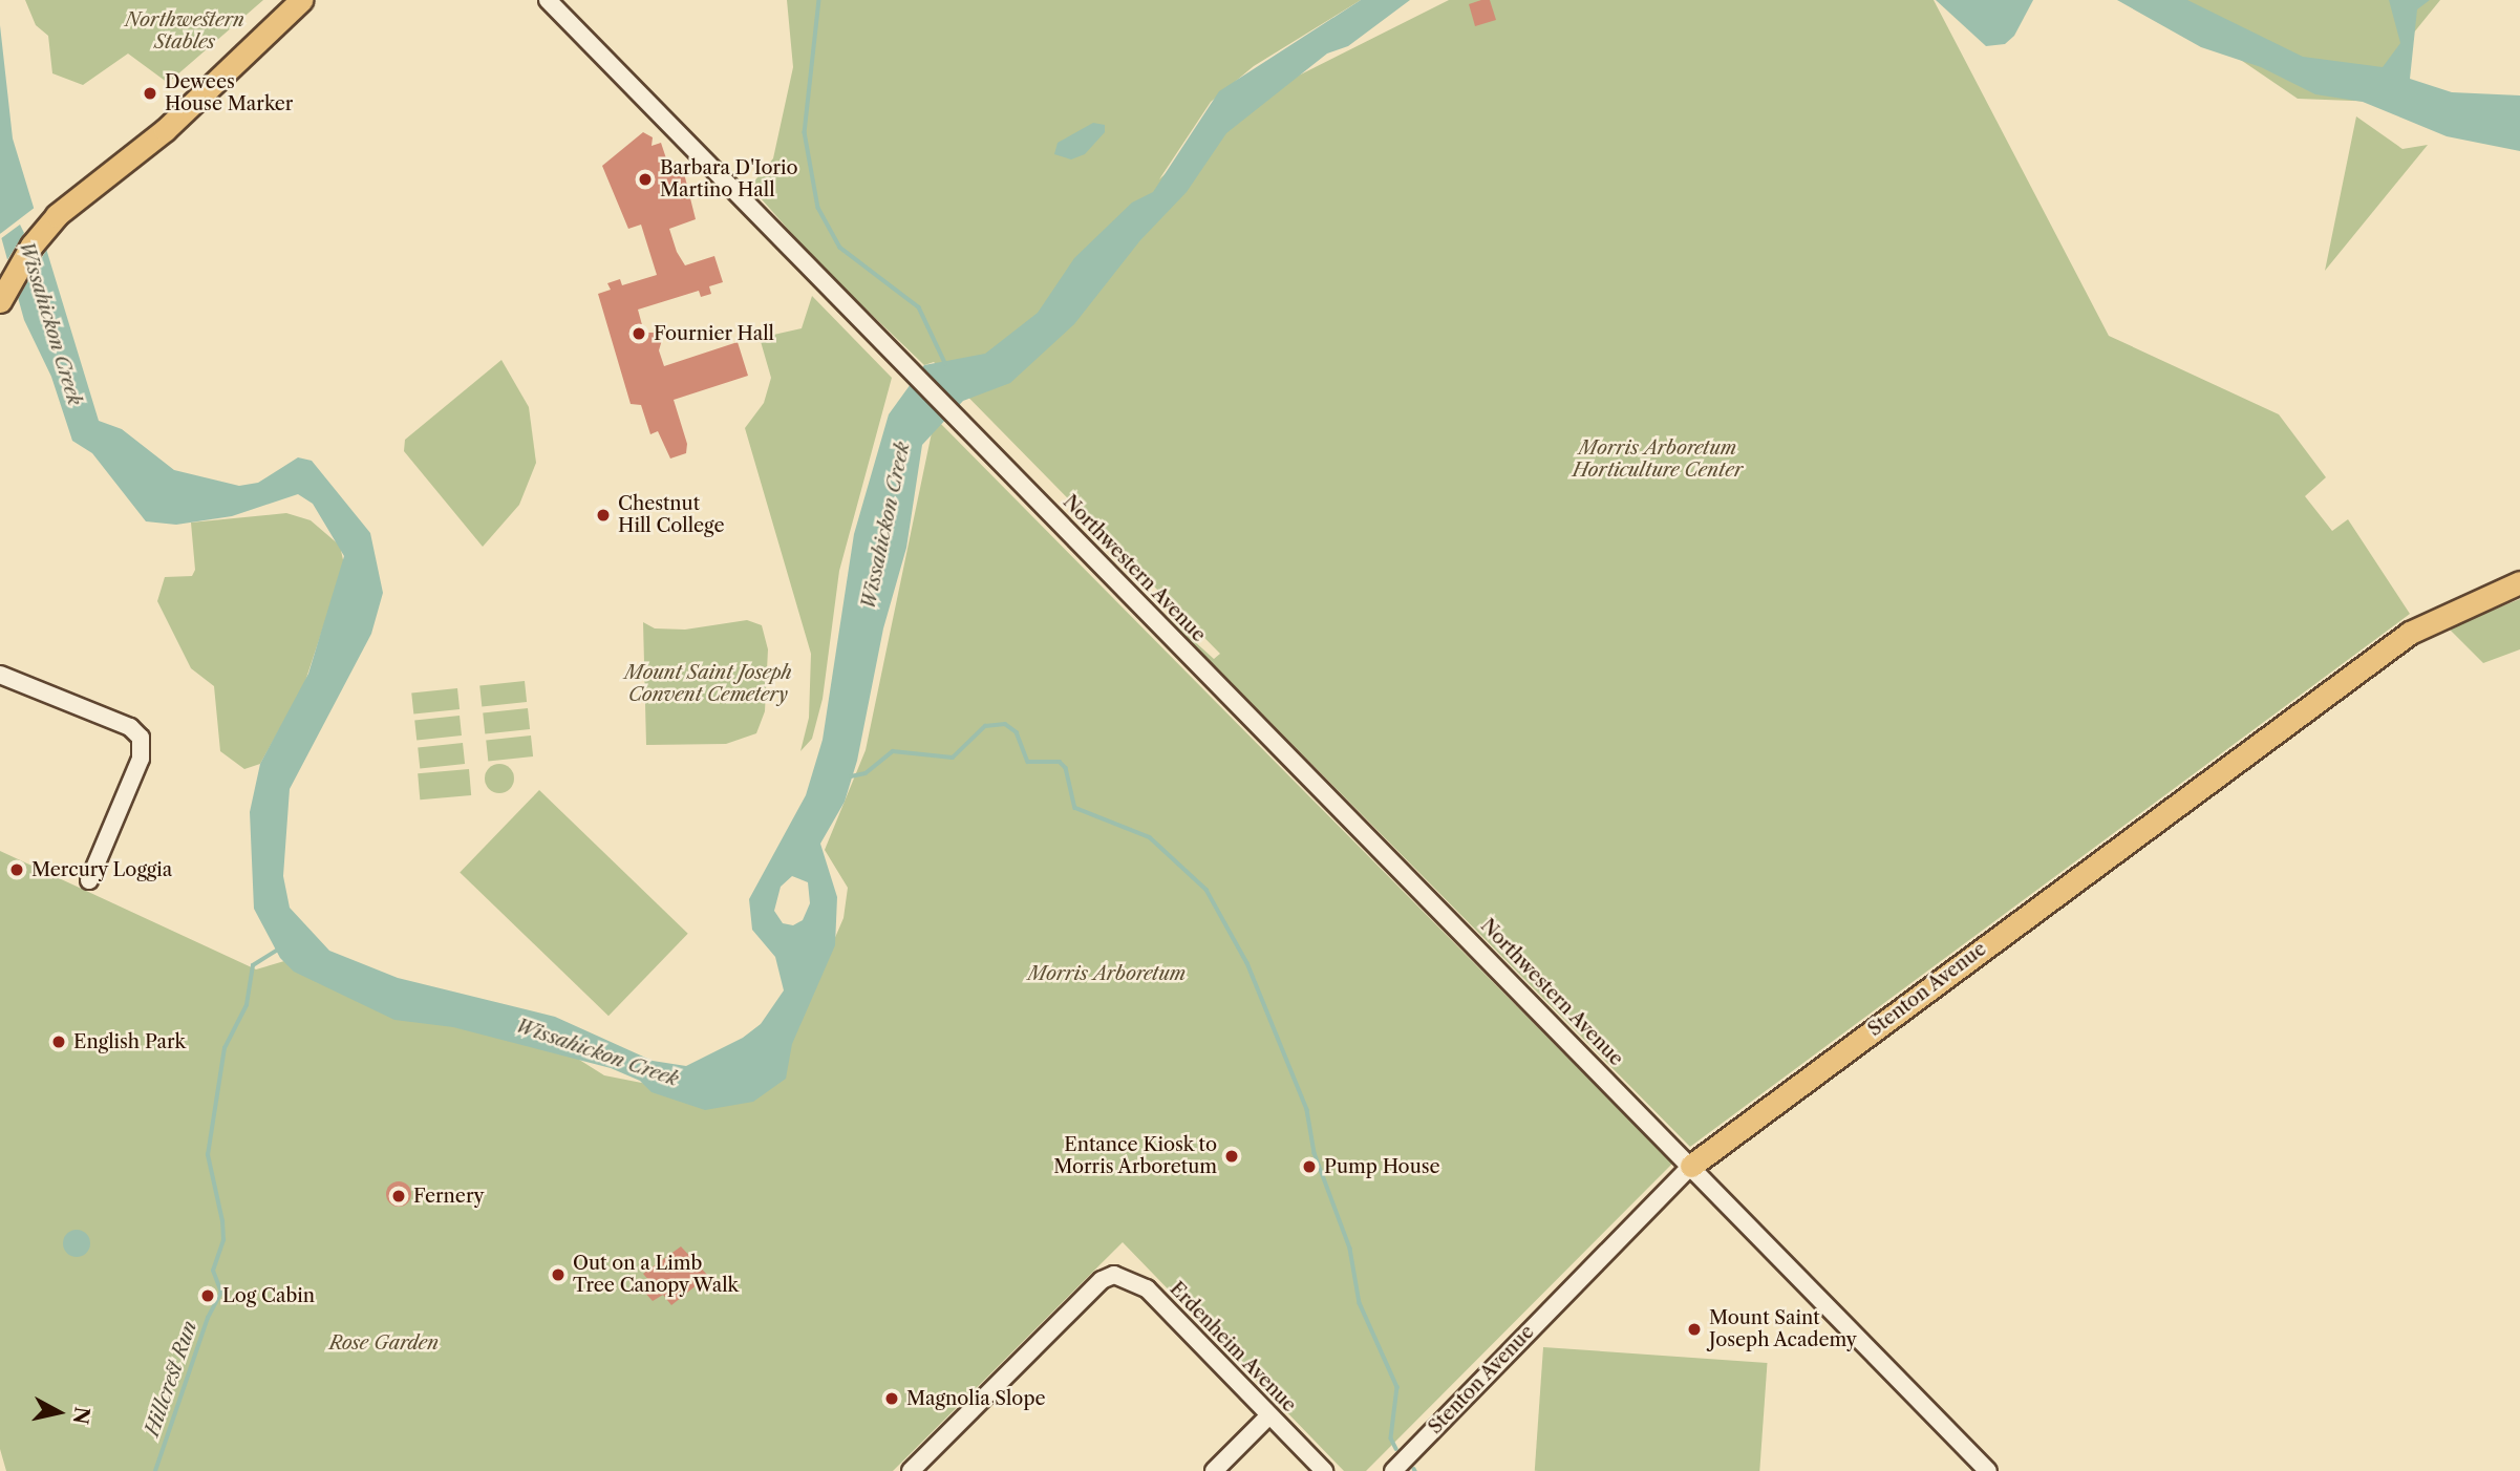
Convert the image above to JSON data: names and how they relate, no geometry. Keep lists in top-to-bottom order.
{
  "streets": {
    "main road": ["Stenton Avenue"],
    "street": ["Northwestern Avenue", "Erdenheim Avenue"]
  },
  "crossings": [
    ["Northwestern Avenue", "Stenton Avenue"]
  ],
  "water": ["Wissahickon Creek", "Hillcrest Run"],
  "parks": [
    "Northwestern Stables",
    "Morris Arboretum Horticulture Center",
    "Mount Saint Joseph Convent Cemetery",
    "Morris Arboretum",
    "Rose Garden"
  ],
  "places": [
    "Dewees House Marker",
    "Barbara D'Iorio Martino Hall",
    "Fournier Hall",
    "Chestnut Hill College",
    "Mercury Loggia",
    "English Park",
    "Entance Kiosk to Morris Arboretum",
    "Pump House",
    "Fernery",
    "Out on a Limb Tree Canopy Walk",
    "Log Cabin",
    "Mount Saint Joseph Academy",
    "Magnolia Slope"
  ],
  "north": "right"
}
